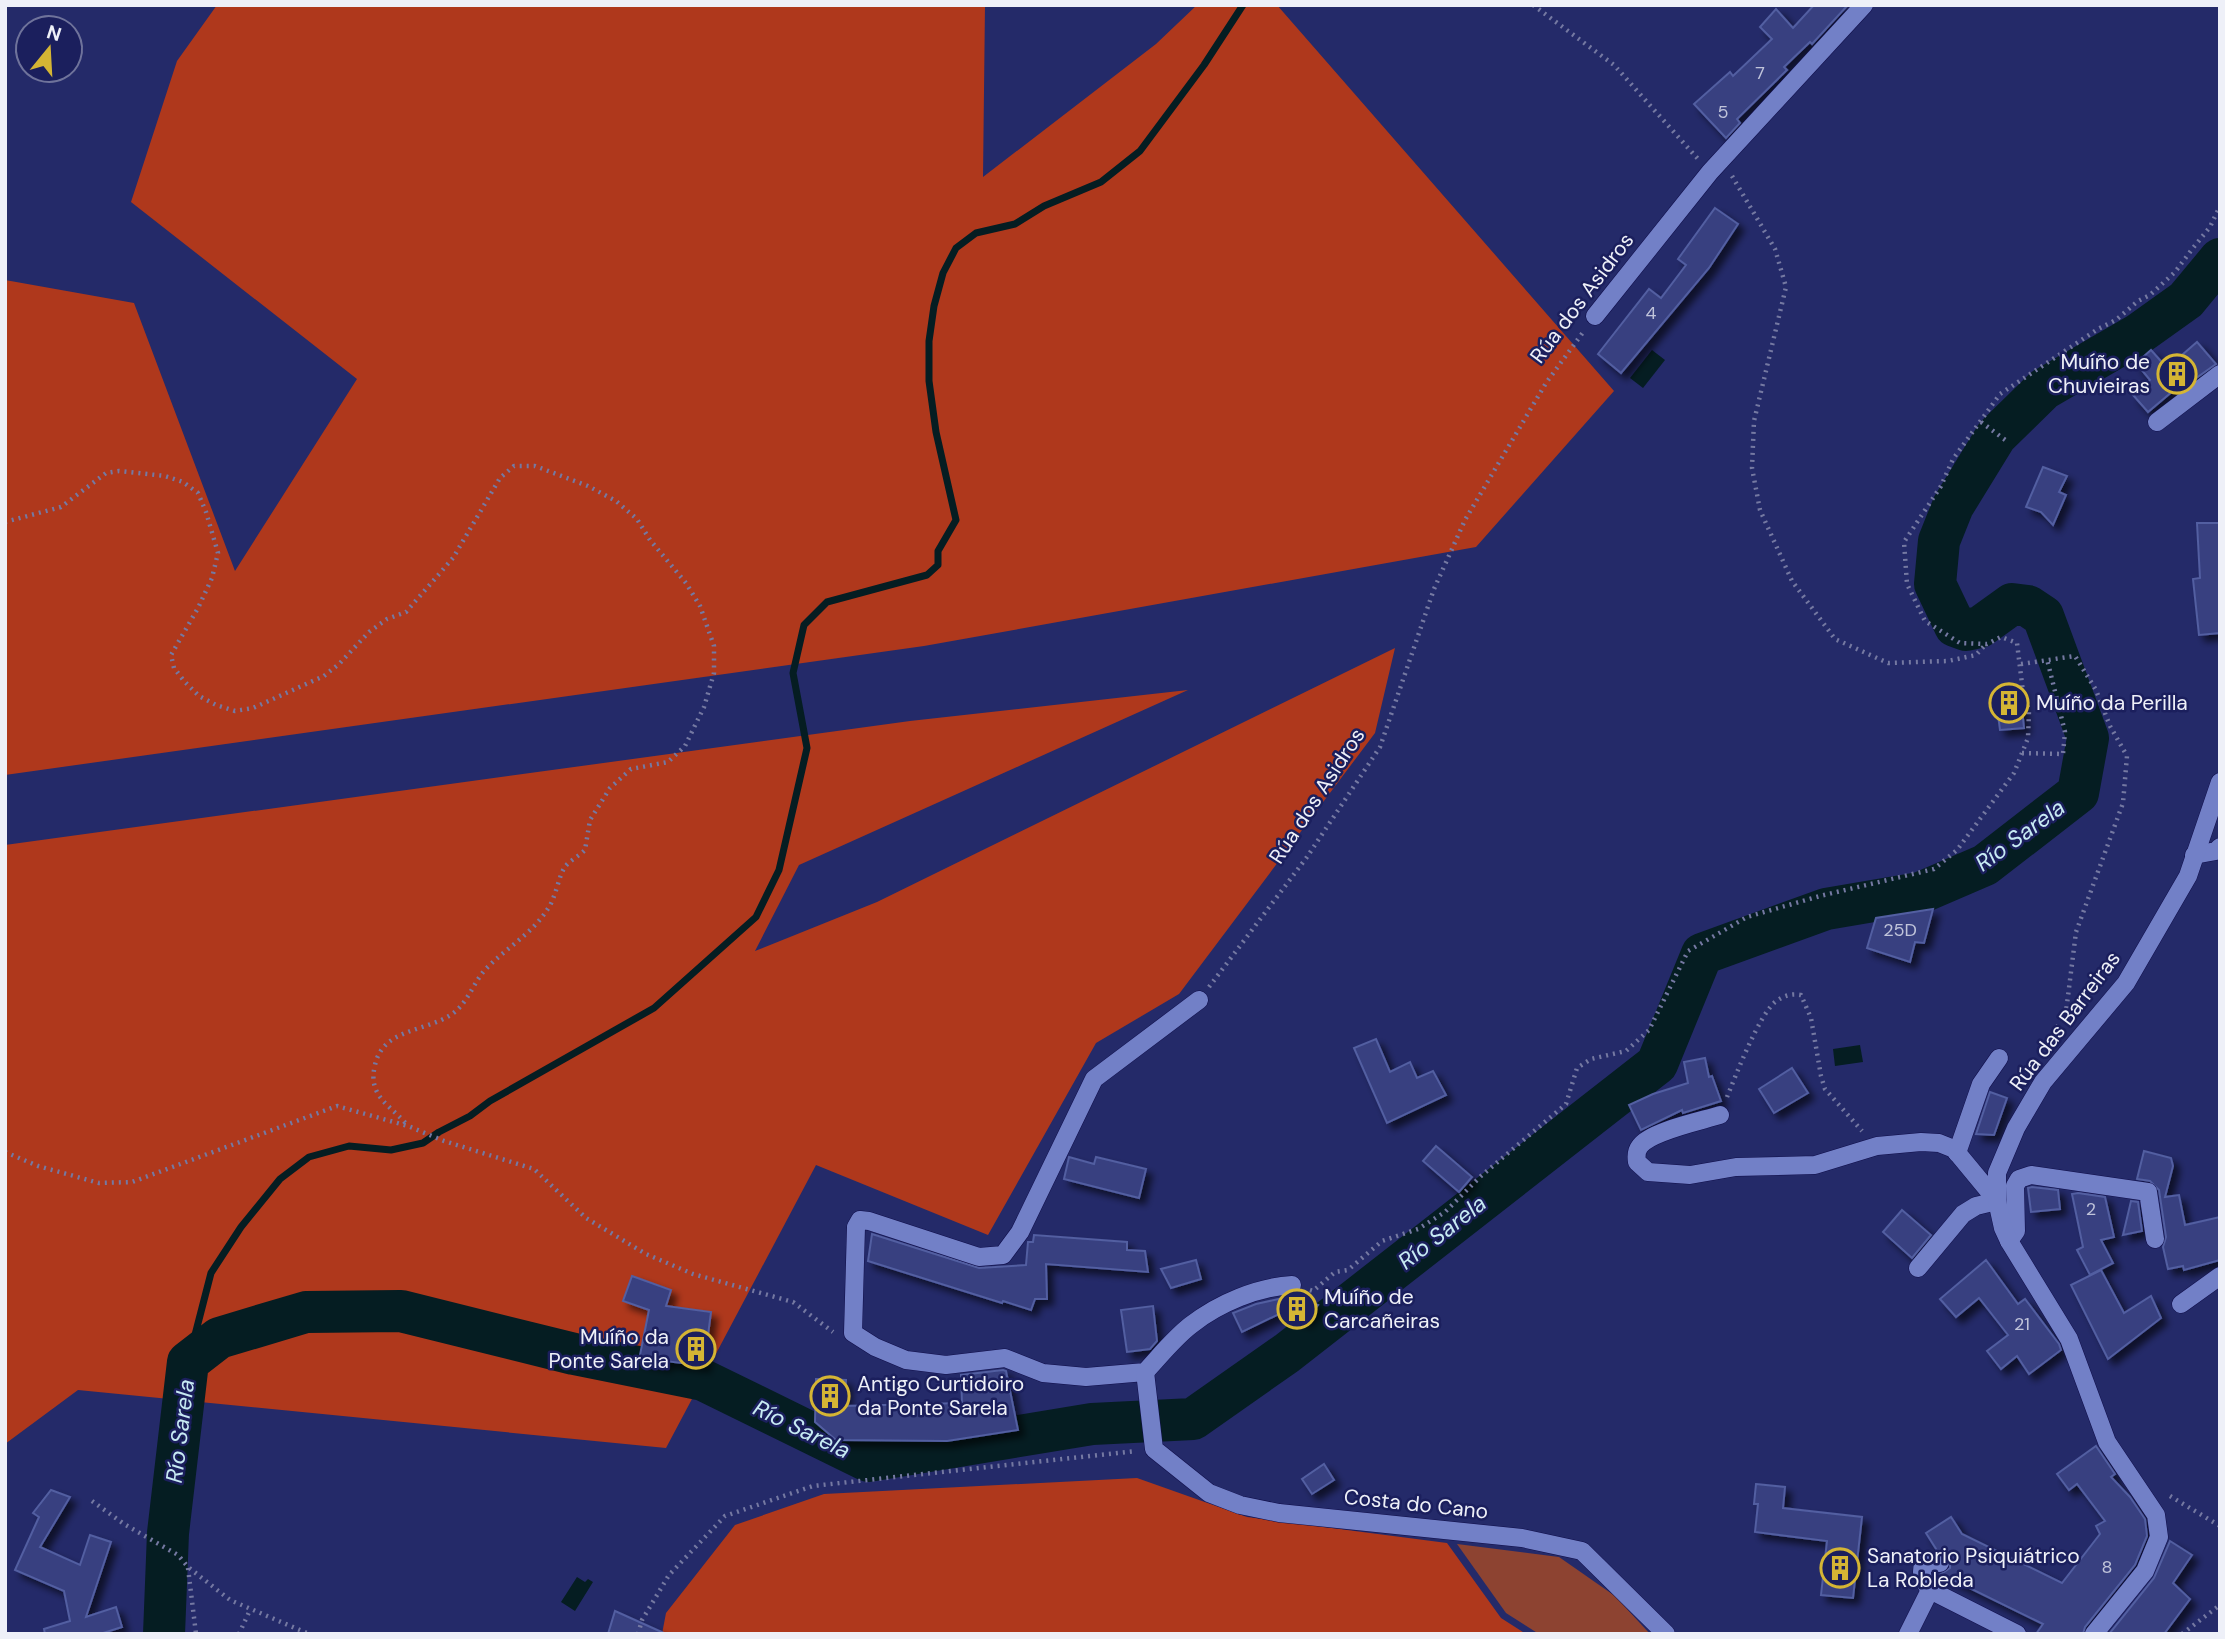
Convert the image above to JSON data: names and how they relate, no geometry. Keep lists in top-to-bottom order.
{
  "streets": {
    "street": ["Rúa dos Asidros", "Rúa das Barreiras", "Costa do Cano"]
  },
  "water": ["Río Sarela"],
  "places": {
    "building": [
      "Muíño de Chuvieiras",
      "Muíño da Perilla",
      "Muíño de Carcañeiras",
      "Muíño da Ponte Sarela",
      "Antigo Curtidoiro da Ponte Sarela",
      "Sanatorio Psiquiátrico La Robleda"
    ]
  },
  "house_numbers": [
    "7",
    "5",
    "4",
    "25D",
    "2",
    "21",
    "8"
  ],
  "north": "top"
}
